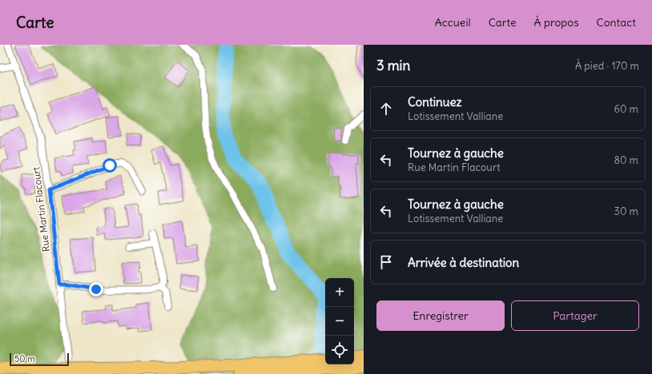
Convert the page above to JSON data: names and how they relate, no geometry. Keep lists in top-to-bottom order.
{
  "streets": {
    "street": ["Rue Martin Flacourt"]
  },
  "scale_bar": "50 m",
  "page": {
    "header": "Carte",
    "nav": [
      "Accueil",
      "Carte",
      "À propos",
      "Contact"
    ],
    "heading": ["3 min", "À pied · 170 m"],
    "list": [
      ["Continuez", "Lotissement Valliane", "60 m"],
      ["Tournez à gauche", "Rue Martin Flacourt", "80 m"],
      ["Tournez à gauche", "Lotissement Valliane", "30 m"],
      "Arrivée à destination"
    ],
    "map_buttons": ["+", "−"],
    "buttons": ["Enregistrer", "Partager"],
    "scale": "50 m"
  }
}
